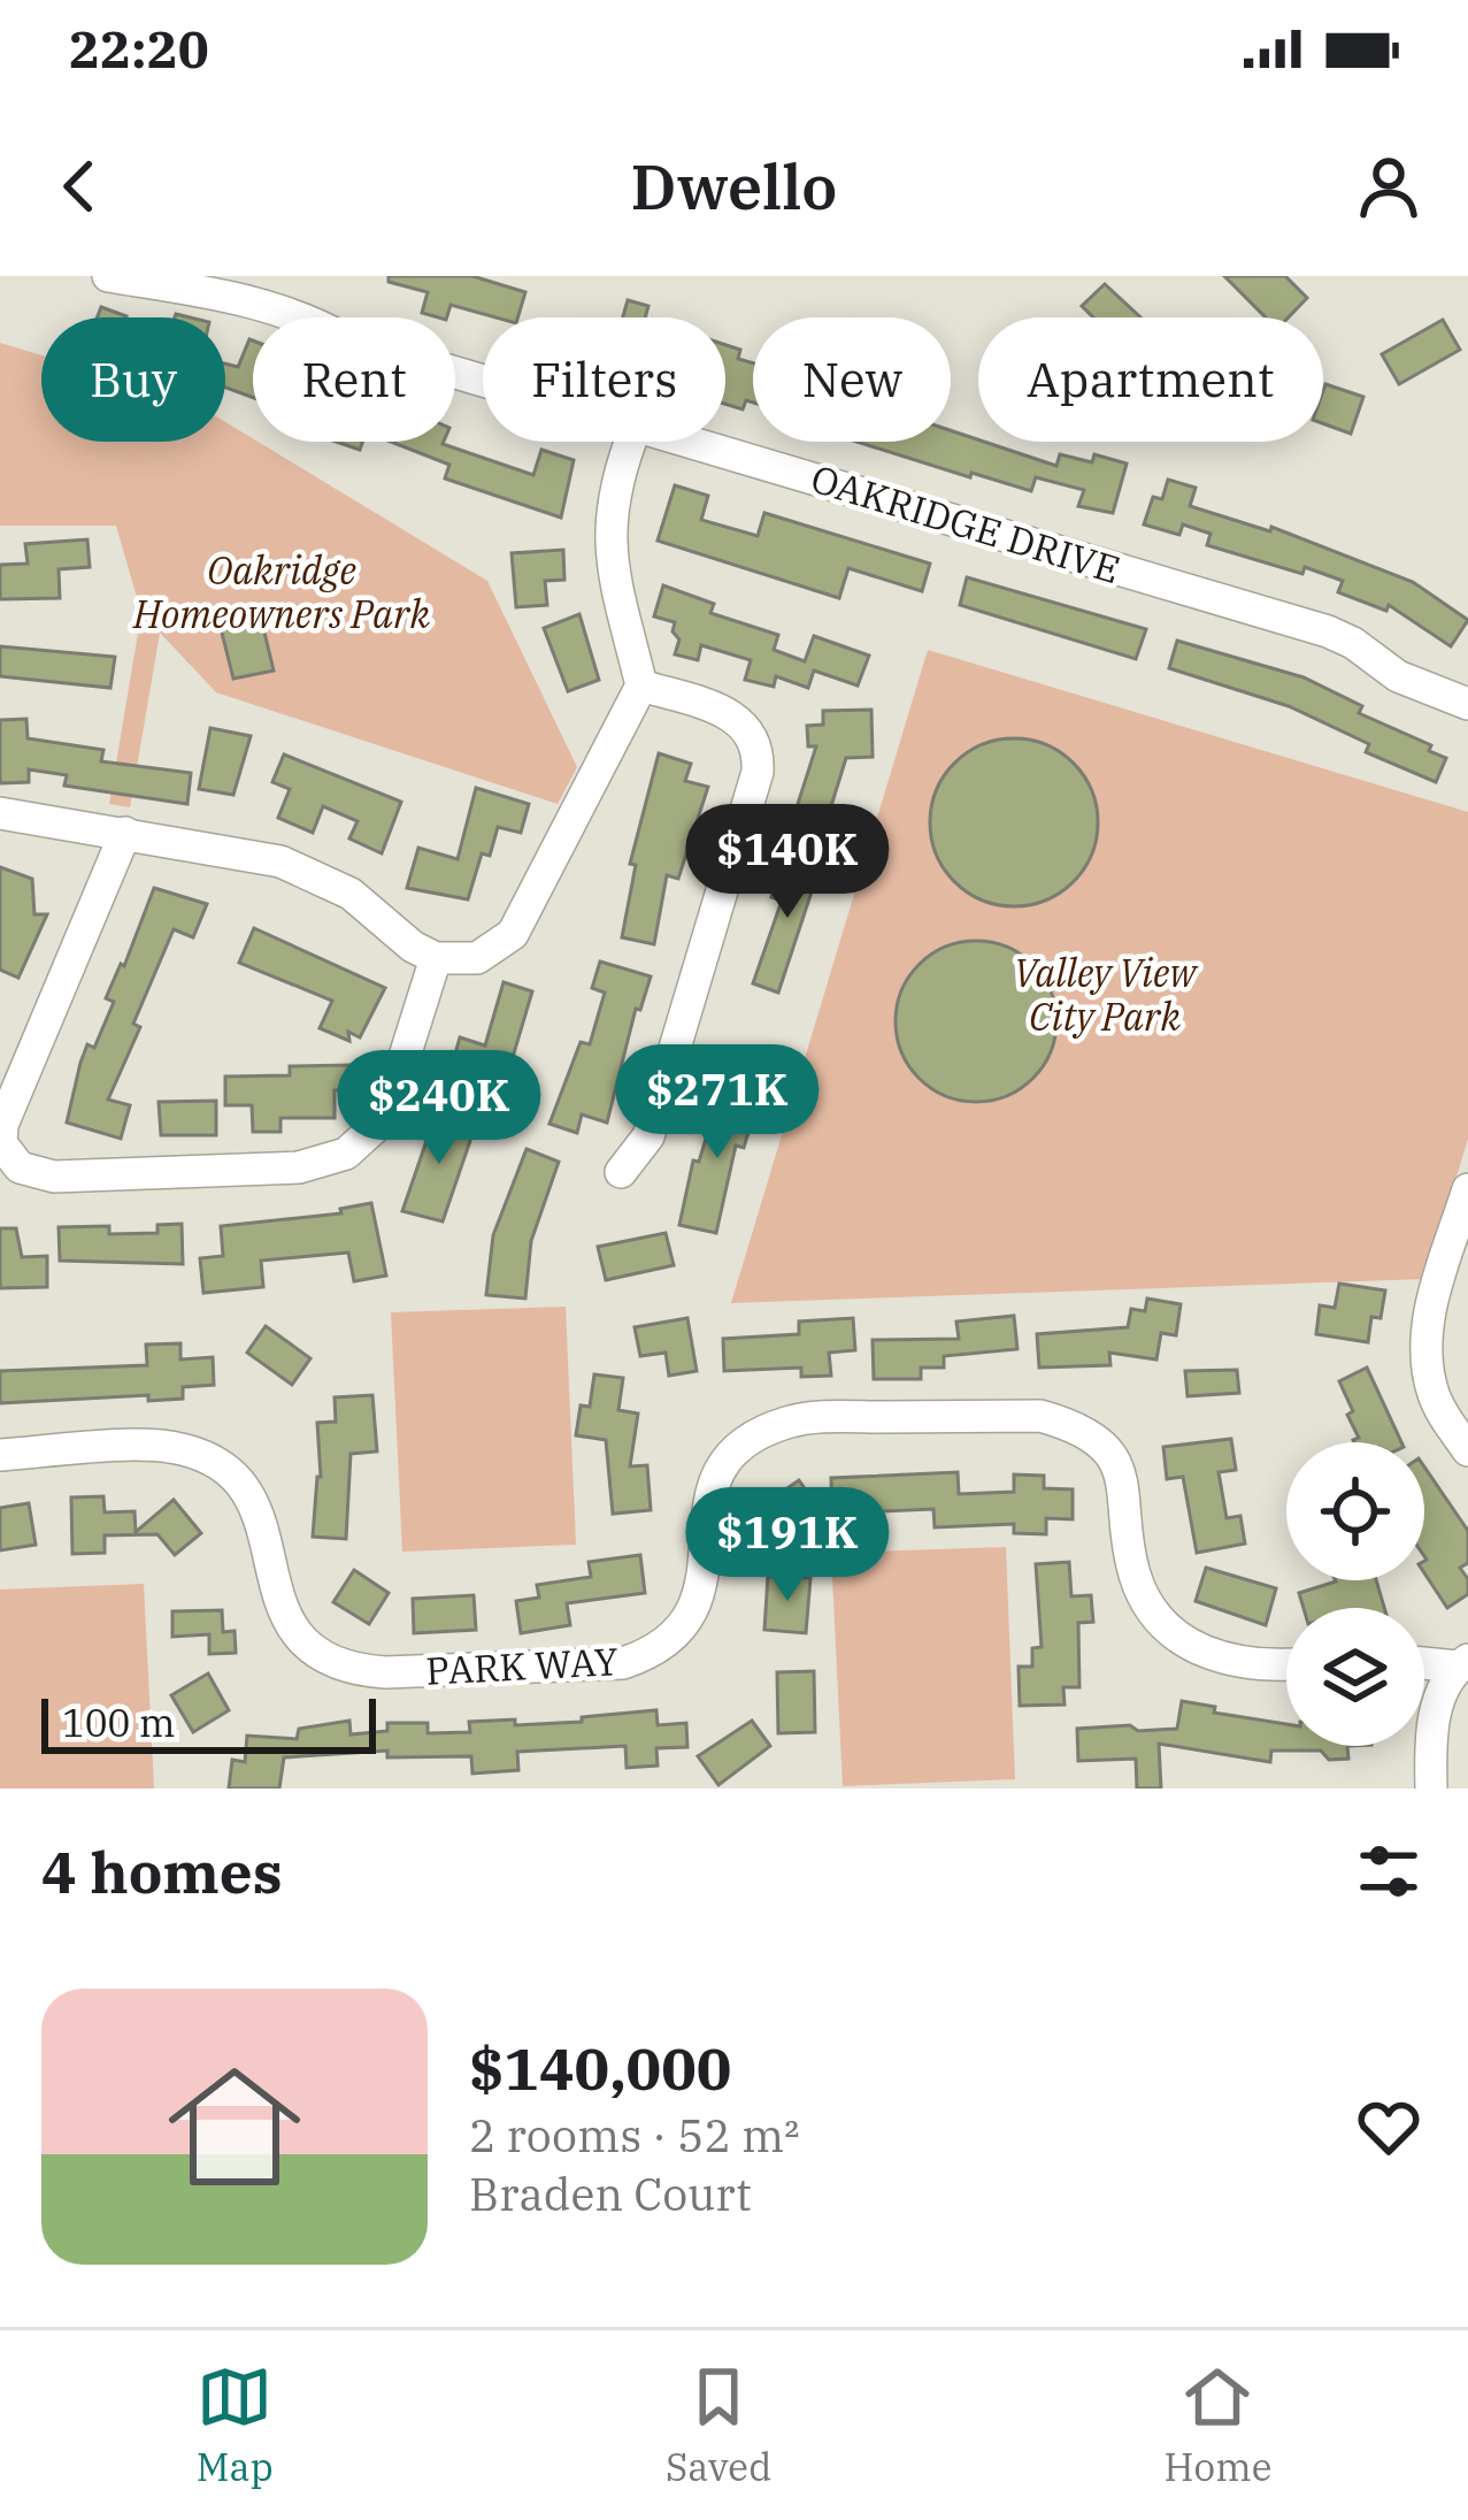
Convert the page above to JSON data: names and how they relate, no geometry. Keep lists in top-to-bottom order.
{
  "streets": {
    "street": ["OAKRIDGE DRIVE", "PARK WAY"]
  },
  "parks": ["Oakridge Homeowners Park", "Valley View City Park"],
  "scale_bar": "100 m",
  "page": {
    "status": "22:20",
    "header": "Dwello",
    "chip": [
      "Buy",
      "Rent",
      "Filters",
      "New",
      "Apartment"
    ],
    "price": [
      "$140K",
      "$271K",
      "$240K",
      "$191K"
    ],
    "scale": "100 m",
    "heading": "4 homes",
    "list": [
      {
        "name": "$140,000",
        "note": "2 rooms · 52 m² · Braden Court"
      }
    ],
    "tabs": ["Map", "Saved", "Home"]
  }
}
